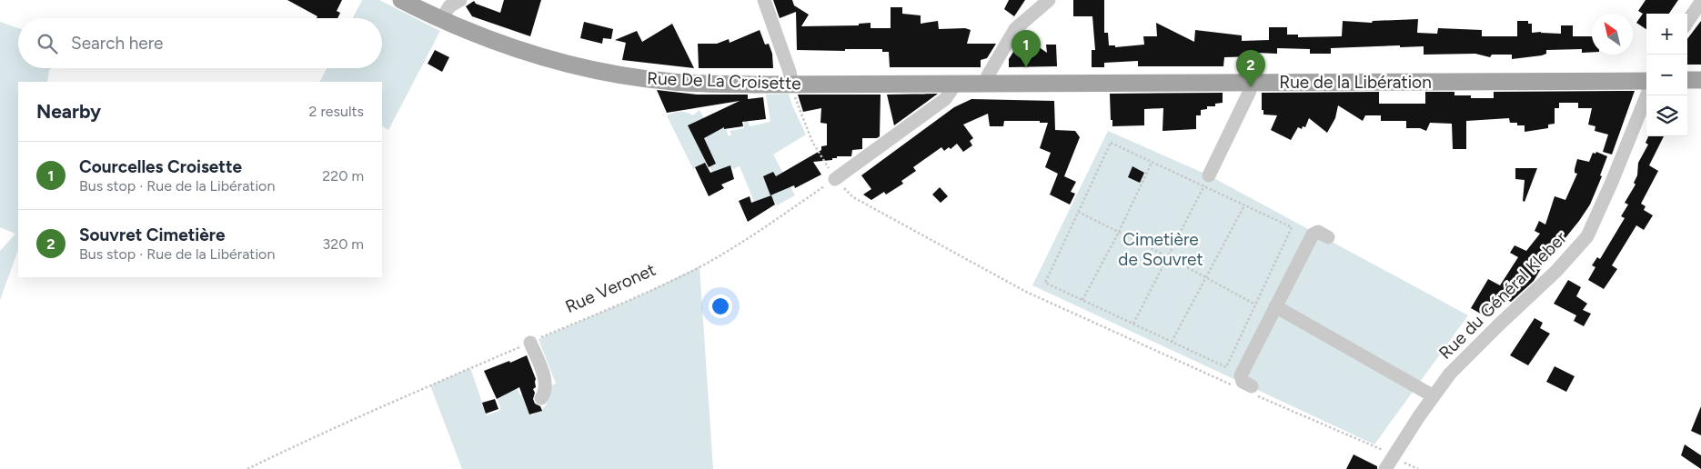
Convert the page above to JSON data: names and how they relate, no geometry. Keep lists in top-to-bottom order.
{
  "streets": {
    "main road": ["Rue De La Croisette", "Rue de la Libération"],
    "street": ["Rue du Général Kleber"],
    "path": ["Rue Veronet"]
  },
  "crossings": [
    ["Rue De La Croisette", "Rue de la Libération"]
  ],
  "parks": ["Cimetière de Souvret"],
  "north": "top left",
  "page": {
    "map_buttons": ["+", "−"],
    "search": "Search here",
    "pins": ["1", "2"],
    "heading": ["Nearby", "2 results"],
    "list": [
      {
        "mark": "1",
        "name": "Courcelles Croisette",
        "note": "Bus stop · Rue de la Libération",
        "value": "220 m"
      },
      {
        "mark": "2",
        "name": "Souvret Cimetière",
        "note": "Bus stop · Rue de la Libération",
        "value": "320 m"
      }
    ]
  }
}
